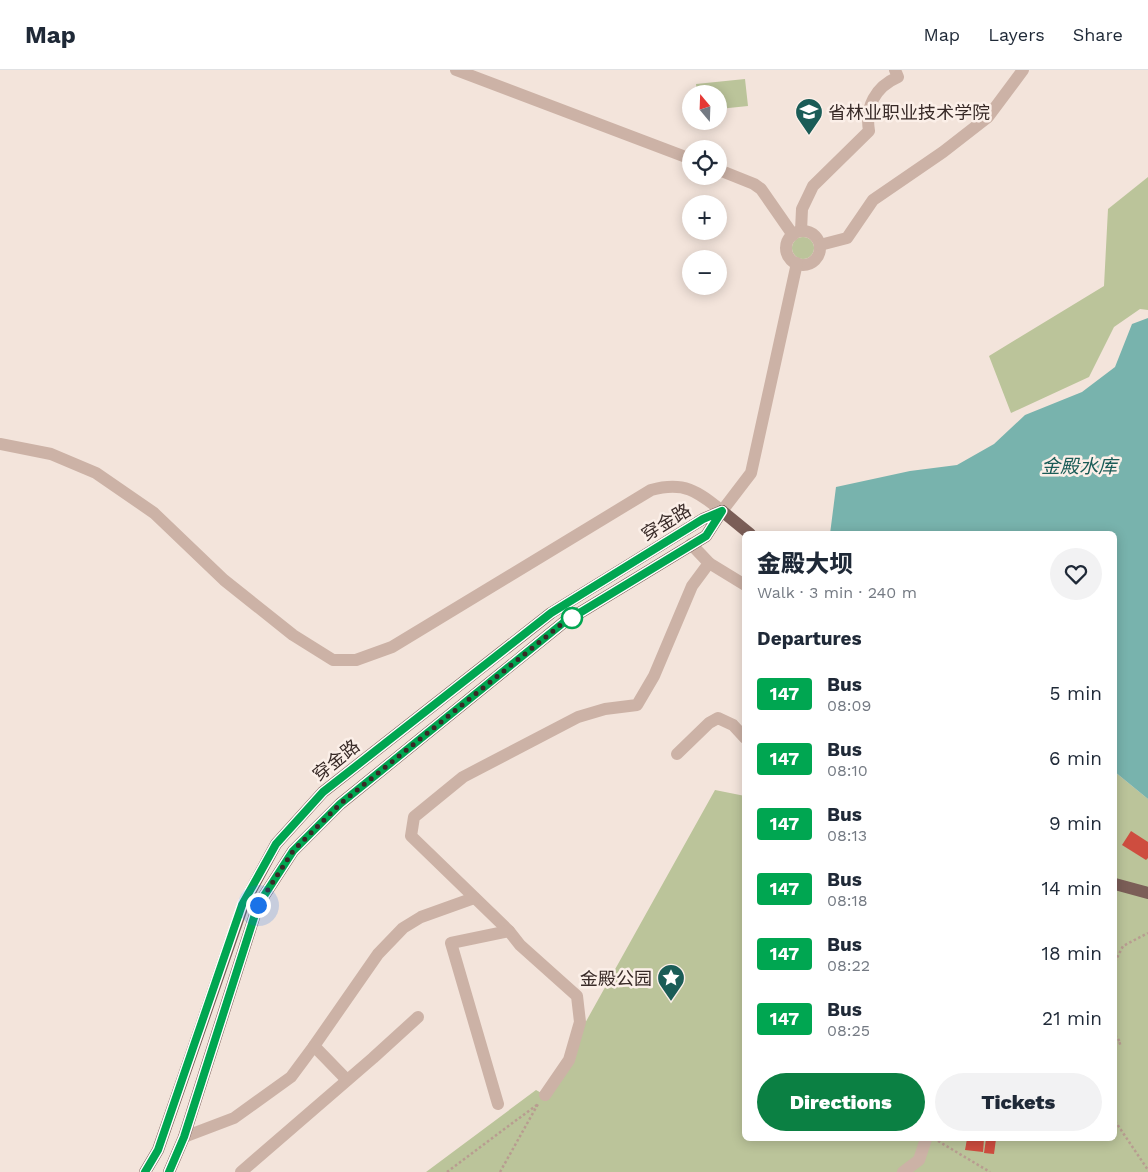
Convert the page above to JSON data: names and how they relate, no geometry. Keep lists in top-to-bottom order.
{
  "streets": {
    "main road": ["穿金路"]
  },
  "water": ["金殿水库"],
  "places": {
    "school or university": ["省林业职业技术学院"],
    "place": ["金殿公园"]
  },
  "lines": ["bus line 147"],
  "north": "top",
  "page": {
    "header": "Map",
    "nav": ["Map", "Layers", "Share"],
    "map_buttons": ["+", "−"],
    "heading": [
      ["金殿大坝", "Walk · 3 min · 240 m"],
      "Departures"
    ],
    "list": [
      {
        "mark": "147",
        "name": "Bus",
        "note": "08:09",
        "value": "5 min"
      },
      {
        "mark": "147",
        "name": "Bus",
        "note": "08:10",
        "value": "6 min"
      },
      {
        "mark": "147",
        "name": "Bus",
        "note": "08:13",
        "value": "9 min"
      },
      {
        "mark": "147",
        "name": "Bus",
        "note": "08:18",
        "value": "14 min"
      },
      {
        "mark": "147",
        "name": "Bus",
        "note": "08:22",
        "value": "18 min"
      },
      {
        "mark": "147",
        "name": "Bus",
        "note": "08:25",
        "value": "21 min"
      }
    ],
    "buttons": ["Directions", "Tickets"]
  }
}
